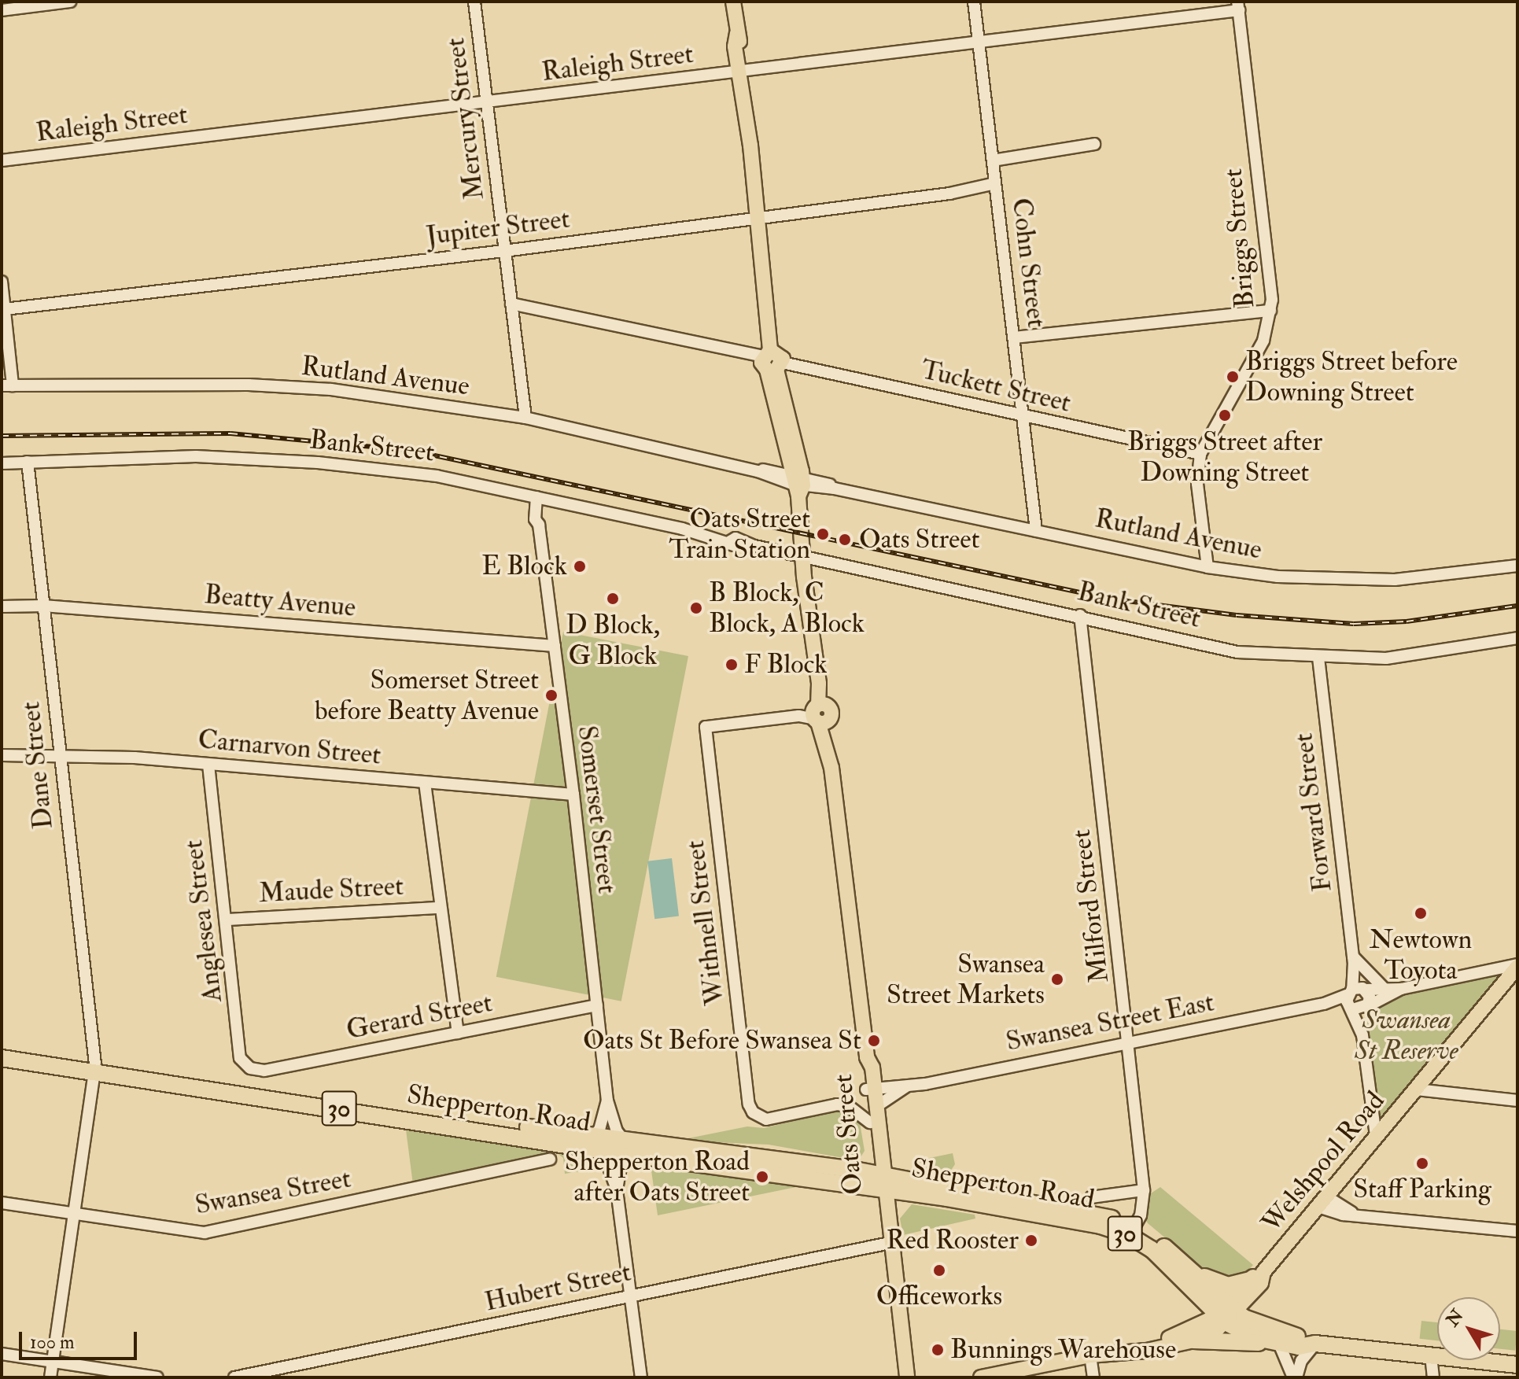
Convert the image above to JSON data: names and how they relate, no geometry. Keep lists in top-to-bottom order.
{
  "streets": {
    "highway": ["30", "Shepperton Road"],
    "main road": ["Oats Street", "Welshpool Road"],
    "street": [
      "Raleigh Street",
      "Mercury Street",
      "Jupiter Street",
      "Briggs Street",
      "Cohn Street",
      "Rutland Avenue",
      "Tuckett Street",
      "Bank Street",
      "Beatty Avenue",
      "Carnarvon Street",
      "Dane Street",
      "Somerset Street",
      "Forward Street",
      "Maude Street",
      "Milford Street",
      "Anglesea Street",
      "Withnell Street",
      "Gerard Street",
      "Swansea Street East",
      "Swansea Street",
      "Hubert Street"
    ]
  },
  "crossings": [
    ["Raleigh Street", "Mercury Street"],
    ["Raleigh Street", "Briggs Street"],
    ["Raleigh Street", "Cohn Street"],
    ["Raleigh Street", "Oats Street"],
    ["Mercury Street", "Jupiter Street"],
    ["Mercury Street", "Rutland Avenue"],
    ["Mercury Street", "Tuckett Street"],
    ["Jupiter Street", "Cohn Street"],
    ["Jupiter Street", "Oats Street"],
    ["Briggs Street", "Rutland Avenue"],
    ["Briggs Street", "Tuckett Street"],
    ["Cohn Street", "Rutland Avenue"],
    ["Cohn Street", "Tuckett Street"],
    ["Rutland Avenue", "Oats Street"],
    ["Tuckett Street", "Oats Street"],
    ["Bank Street", "Dane Street"],
    ["Bank Street", "Somerset Street"],
    ["Bank Street", "Forward Street"],
    ["Bank Street", "Milford Street"],
    ["Bank Street", "Oats Street"],
    ["Beatty Avenue", "Dane Street"],
    ["Beatty Avenue", "Somerset Street"],
    ["Carnarvon Street", "Dane Street"],
    ["Carnarvon Street", "Somerset Street"],
    ["Carnarvon Street", "Anglesea Street"],
    ["Dane Street", "Shepperton Road"],
    ["Dane Street", "Swansea Street"],
    ["Somerset Street", "Gerard Street"],
    ["Somerset Street", "Shepperton Road"],
    ["Forward Street", "Swansea Street East"],
    ["Maude Street", "Anglesea Street"],
    ["Milford Street", "Swansea Street East"],
    ["Milford Street", "Shepperton Road"],
    ["Anglesea Street", "Gerard Street"],
    ["Withnell Street", "Oats Street"],
    ["Swansea Street East", "Oats Street"],
    ["Swansea Street East", "Welshpool Road"],
    ["30", "Shepperton Road"],
    ["Shepperton Road", "Oats Street"],
    ["Shepperton Road", "Welshpool Road"],
    ["Oats Street", "Hubert Street"]
  ],
  "parks": ["Swansea St Reserve"],
  "places": [
    "Briggs Street before Downing Street",
    "Briggs Street after Downing Street",
    "Oats Street Train Station",
    "Oats Street",
    "E Block",
    "D Block, G Block",
    "B Block, C Block, A Block",
    "F Block",
    "Somerset Street before Beatty Avenue",
    "Newtown Toyota",
    "Swansea Street Markets",
    "Oats St Before Swansea St",
    "Staff Parking",
    "Shepperton Road after Oats Street",
    "Red Rooster",
    "Officeworks",
    "Bunnings Warehouse"
  ],
  "scale_bar": "100 m",
  "north": "top left"
}
